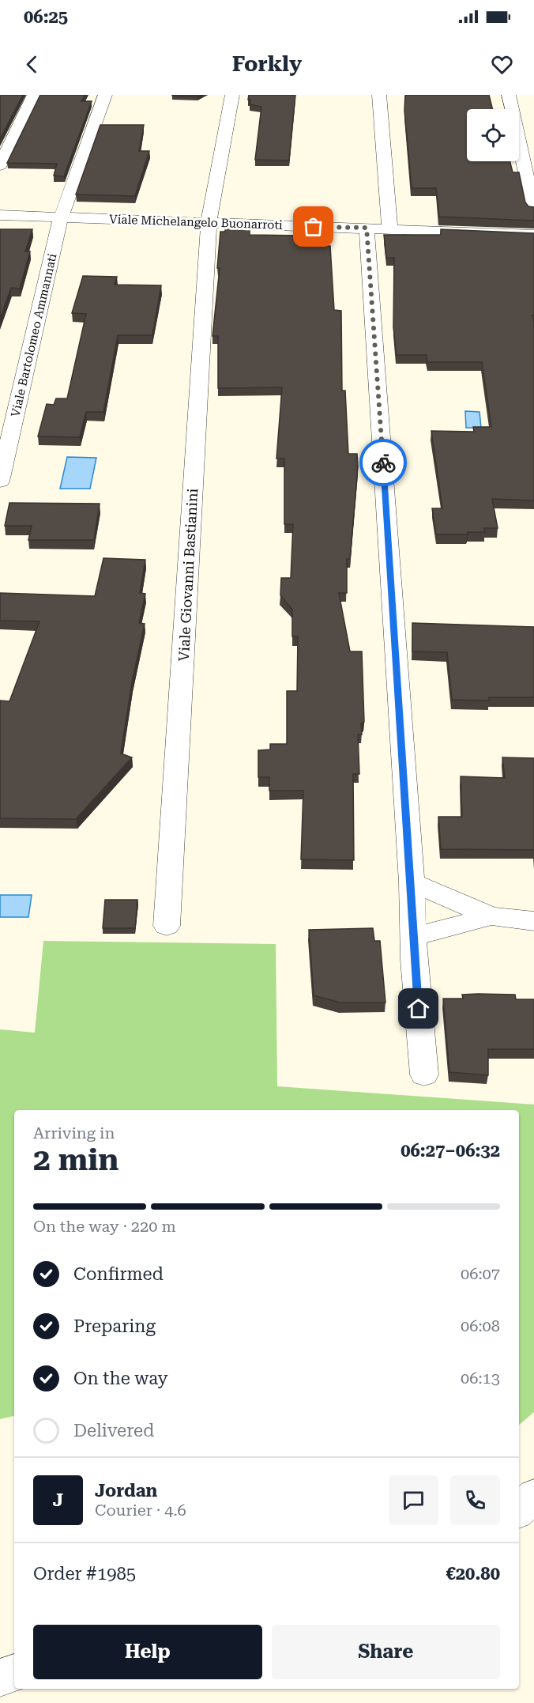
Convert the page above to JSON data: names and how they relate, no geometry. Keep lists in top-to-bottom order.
{
  "streets": {
    "street": ["Viale Michelangelo Buonarroti", "Viale Bartolomeo Ammannati", "Viale Giovanni Bastianini"]
  },
  "crossings": [
    ["Viale Michelangelo Buonarroti", "Viale Bartolomeo Ammannati"],
    ["Viale Michelangelo Buonarroti", "Viale Giovanni Bastianini"]
  ],
  "page": {
    "status": "06:25",
    "header": "Forkly",
    "heading": ["2 min", "Arriving in", "06:27–06:32"],
    "panel": [
      "Jordan",
      "Courier · 4.6",
      "Order #1985",
      "€20.80"
    ],
    "bar": "On the way · 220 m",
    "list": [
      ["Confirmed", "06:07"],
      ["Preparing", "06:08"],
      ["On the way", "06:13"],
      "Delivered"
    ],
    "round": "J",
    "buttons": ["Help", "Share"]
  }
}
